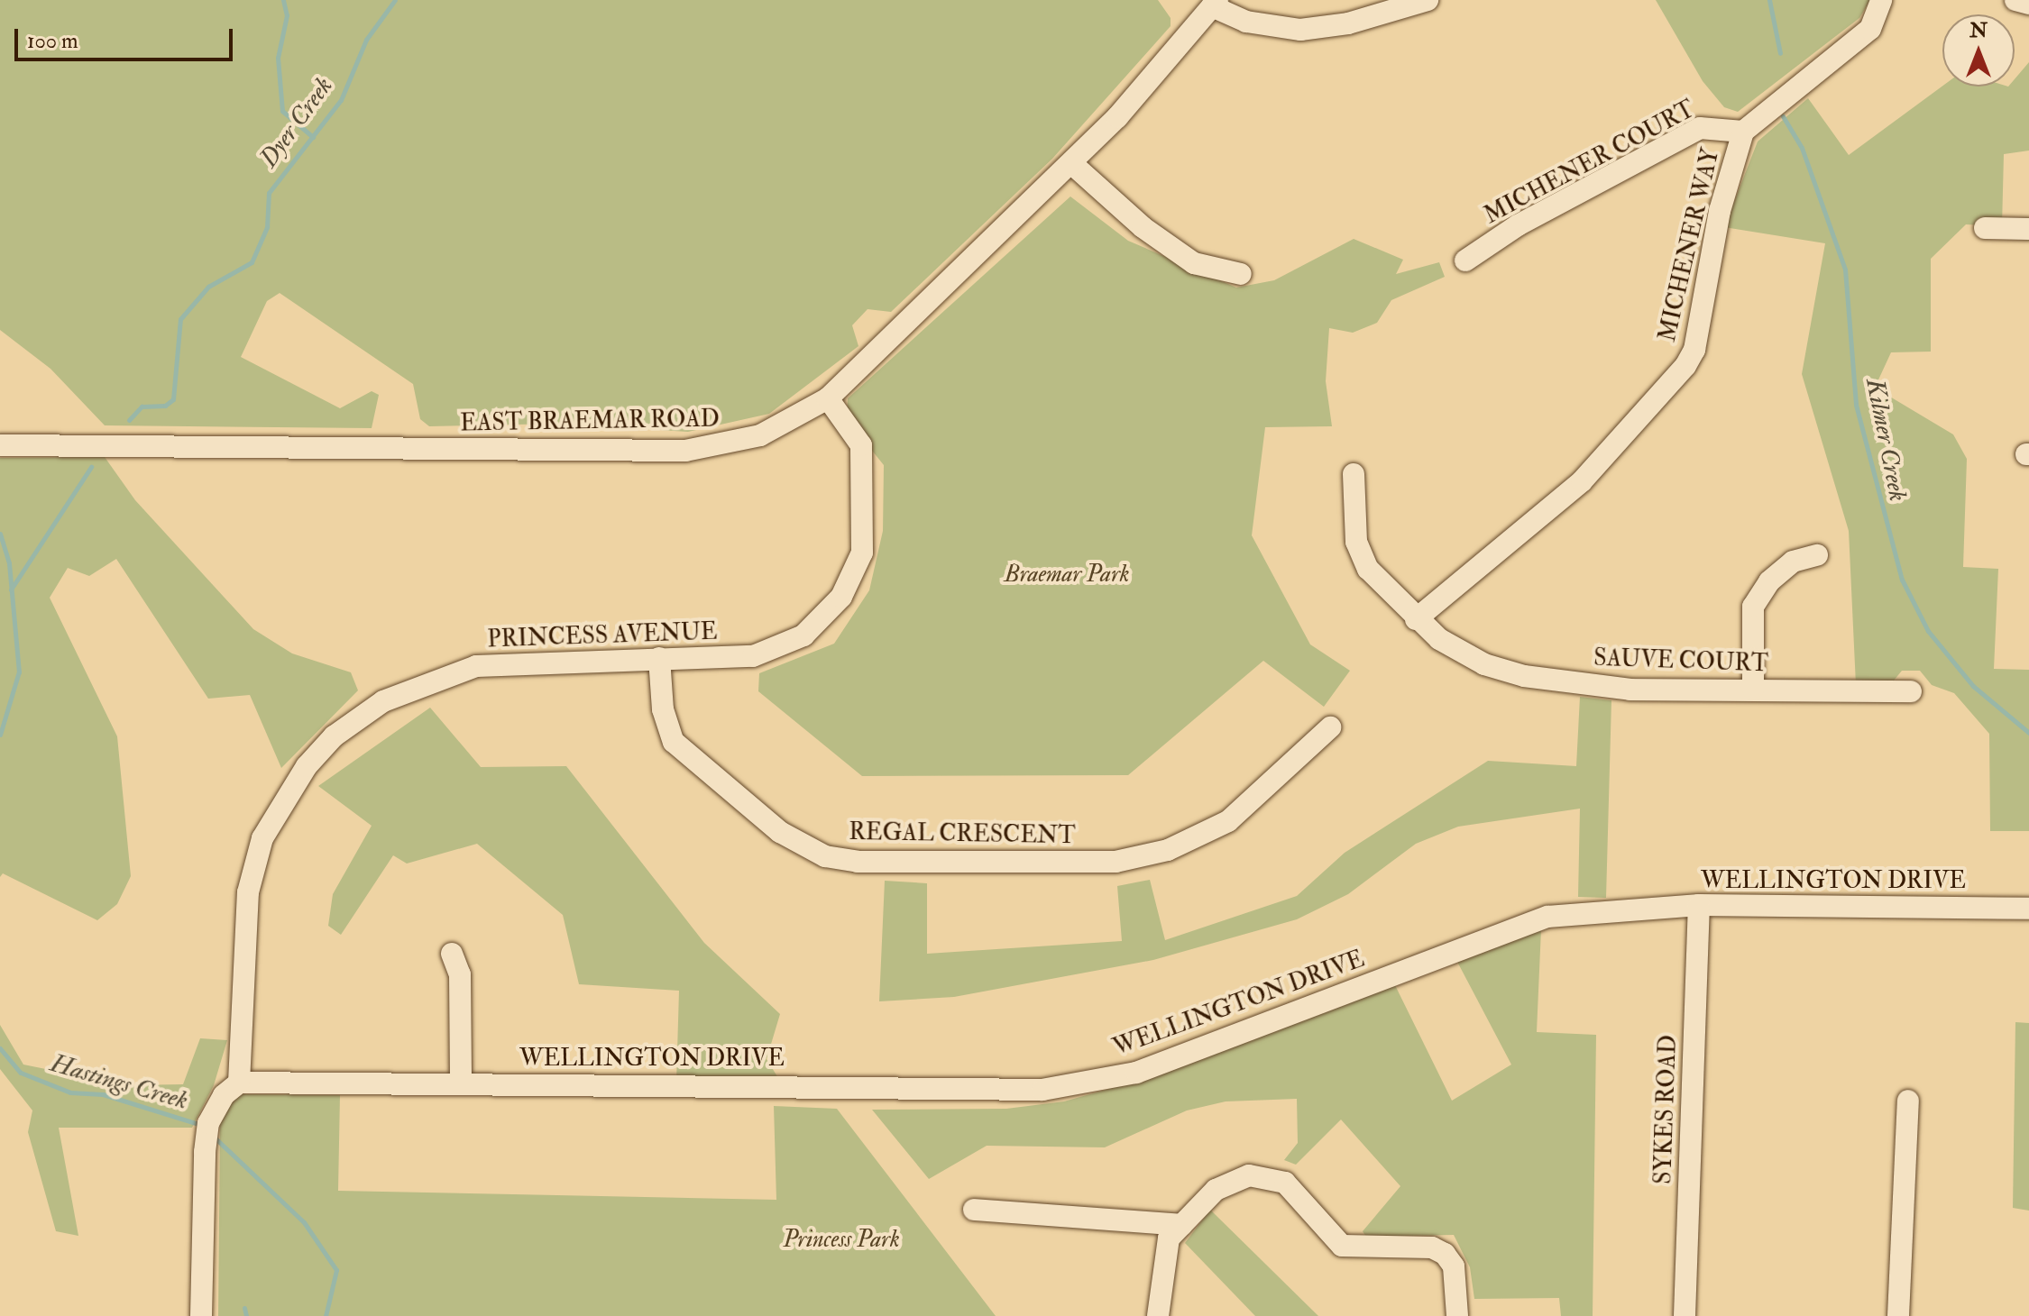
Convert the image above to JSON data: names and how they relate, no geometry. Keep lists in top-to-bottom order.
{
  "streets": {
    "street": [
      "MICHENER COURT",
      "MICHENER WAY",
      "EAST BRAEMAR ROAD",
      "PRINCESS AVENUE",
      "SAUVE COURT",
      "REGAL CRESCENT",
      "WELLINGTON DRIVE",
      "SYKES ROAD"
    ]
  },
  "crossings": [
    ["MICHENER COURT", "MICHENER WAY"],
    ["MICHENER WAY", "SAUVE COURT"],
    ["EAST BRAEMAR ROAD", "PRINCESS AVENUE"],
    ["PRINCESS AVENUE", "REGAL CRESCENT"],
    ["PRINCESS AVENUE", "WELLINGTON DRIVE"],
    ["WELLINGTON DRIVE", "SYKES ROAD"]
  ],
  "water": ["Dyer Creek", "Kilmer Creek", "Hastings Creek"],
  "parks": ["Braemar Park", "Princess Park"],
  "scale_bar": "100 m",
  "north": "top"
}
